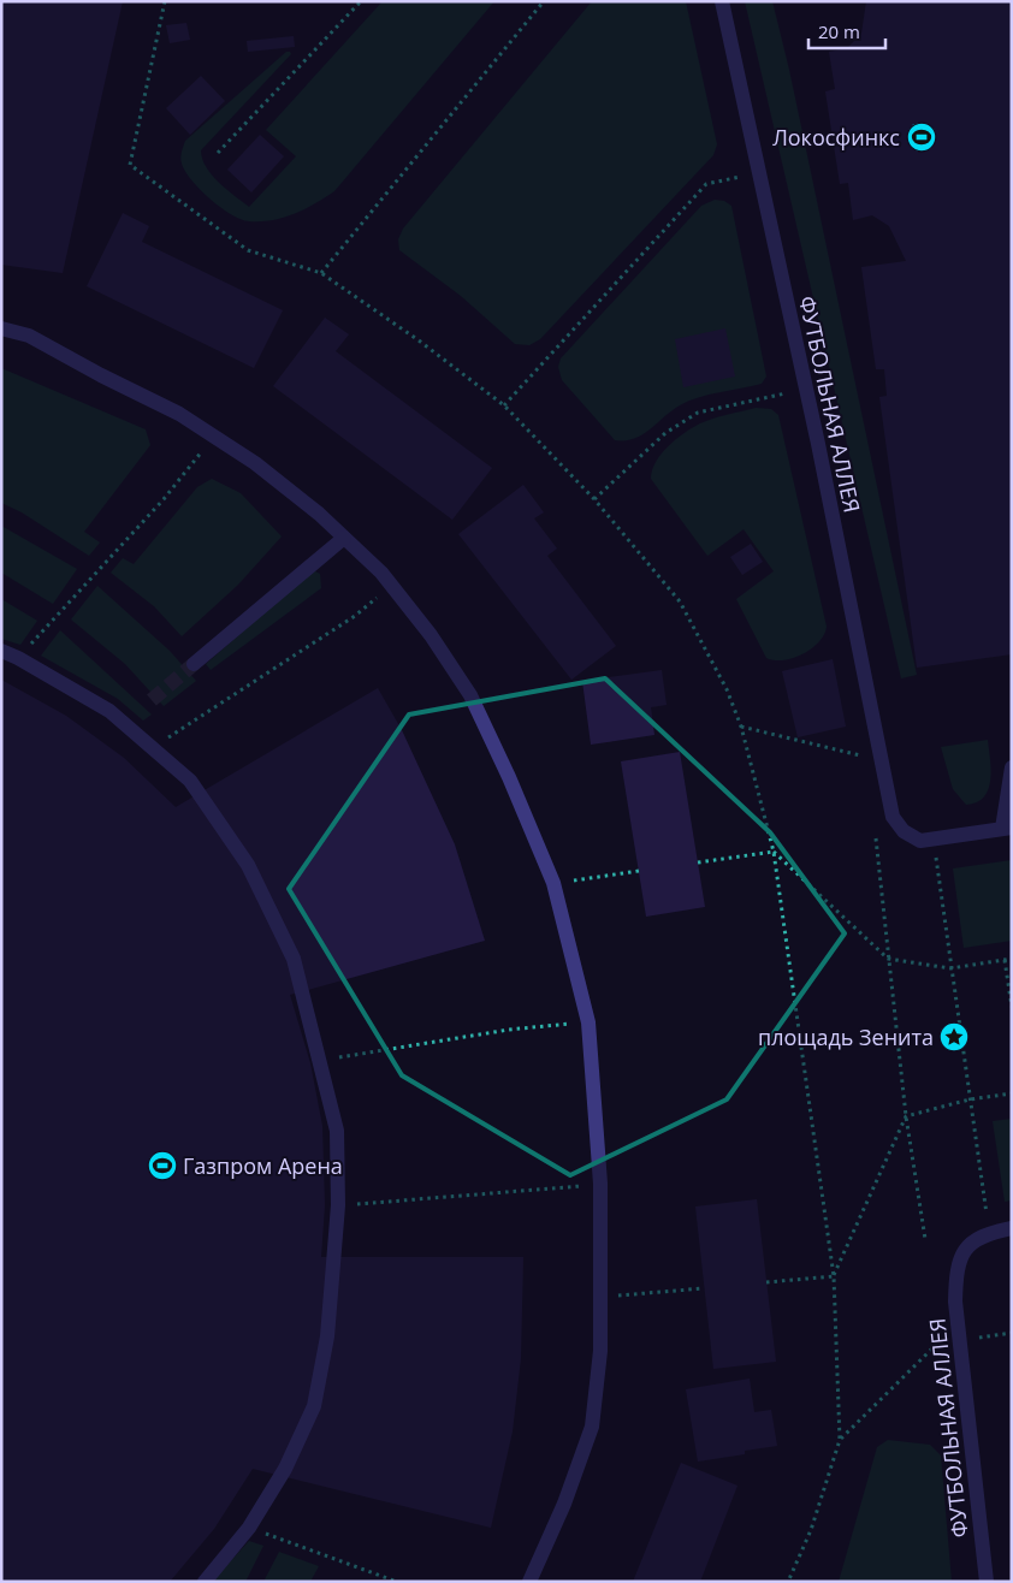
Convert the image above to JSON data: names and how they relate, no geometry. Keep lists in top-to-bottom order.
{
  "streets": {
    "street": ["ФУТБОЛЬНАЯ АЛЛЕЯ"]
  },
  "places": {
    "sports": ["Локосфинкс", "Газпром Арена"],
    "place": ["площадь Зенита"]
  },
  "scale_bar": "20 m"
}
